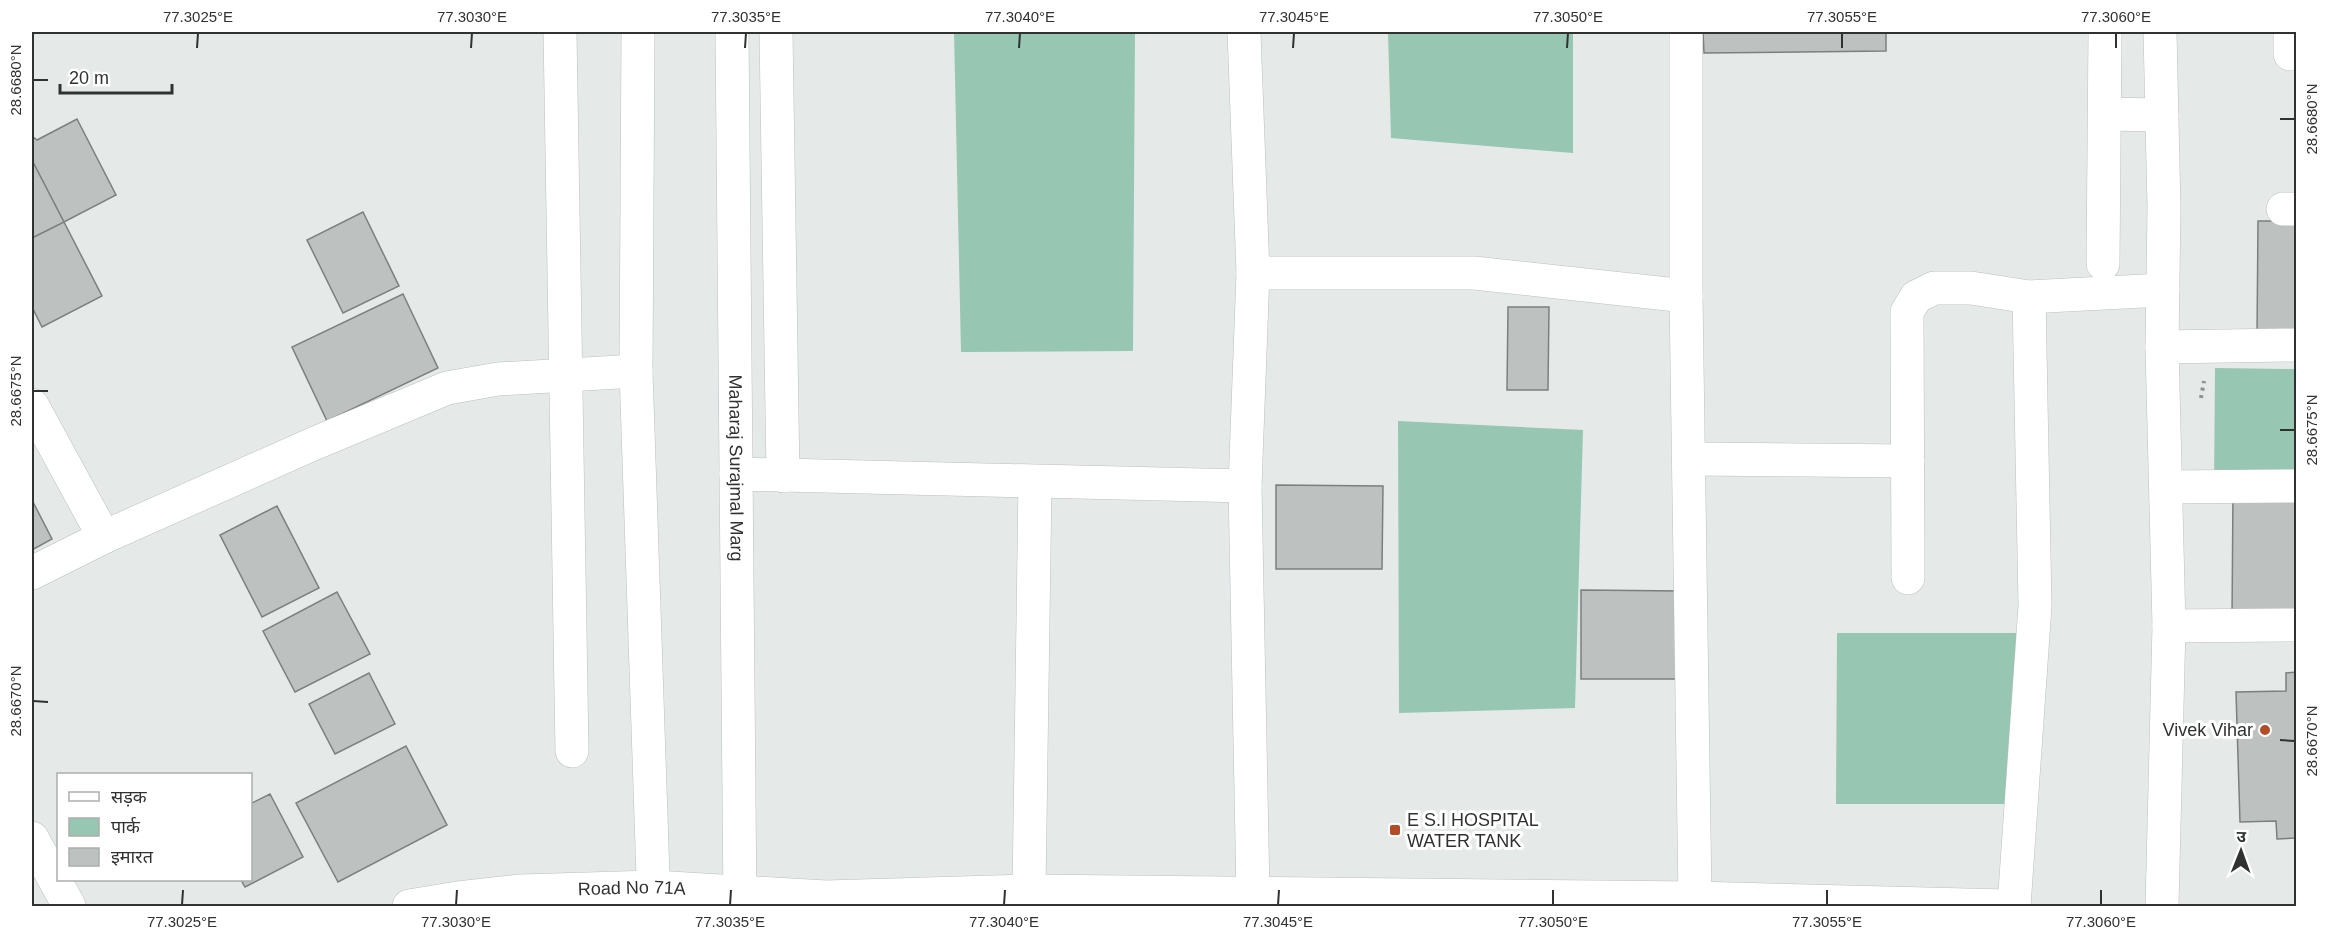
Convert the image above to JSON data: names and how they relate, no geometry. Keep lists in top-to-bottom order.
{
  "streets": {
    "street": ["Maharaj Surajmal Marg", "Road No 71A"]
  },
  "crossings": [
    ["Maharaj Surajmal Marg", "Road No 71A"]
  ],
  "places": {
    "other": ["Vivek Vihar"],
    "transit": ["E S.I HOSPITAL WATER TANK"]
  },
  "legend": ["सड़क", "पार्क", "इमारत"],
  "scale_bar": "20 m",
  "north": "top",
  "coordinates": [
    "77.3025°E",
    "77.3030°E",
    "77.3035°E",
    "77.3040°E",
    "77.3045°E",
    "77.3050°E",
    "77.3055°E",
    "77.3060°E",
    "28.6680°N",
    "28.6675°N",
    "28.6670°N"
  ]
}
